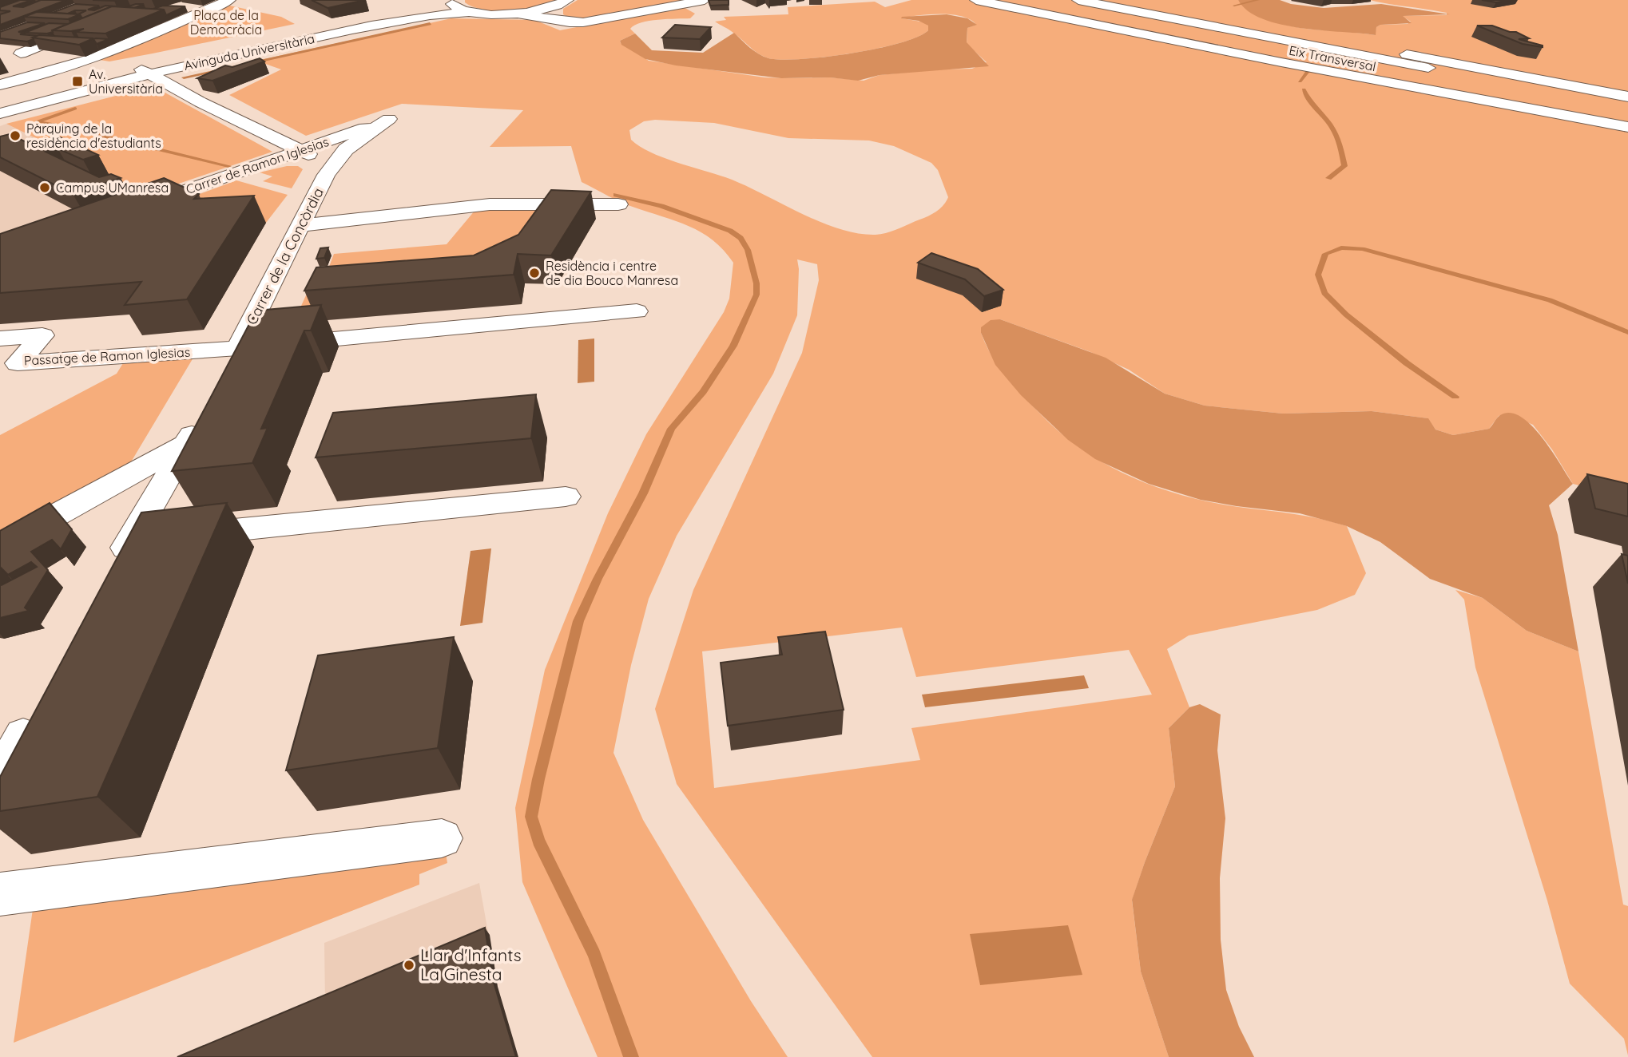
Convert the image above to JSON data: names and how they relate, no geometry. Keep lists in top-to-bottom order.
{
  "streets": {
    "main road": [
      "Avinguda Universitària",
      "Eix Transversal",
      "Carrer de Ramon Iglesias",
      "Carrer de la Concòrdia",
      "Passatge de Ramon Iglesias"
    ]
  },
  "crossings": [
    ["Avinguda Universitària", "Carrer de la Concòrdia"],
    ["Carrer de Ramon Iglesias", "Carrer de la Concòrdia"],
    ["Carrer de la Concòrdia", "Passatge de Ramon Iglesias"]
  ],
  "parks": ["Plaça de la Democràcia"],
  "places": {
    "transit": ["Av. Universitària"],
    "other": [
      "Pàrquing de la residència d'estudiants",
      "Campus UManresa",
      "Residència i centre de dia Bouco Manresa",
      "Llar d'Infants La Ginesta"
    ]
  }
}
